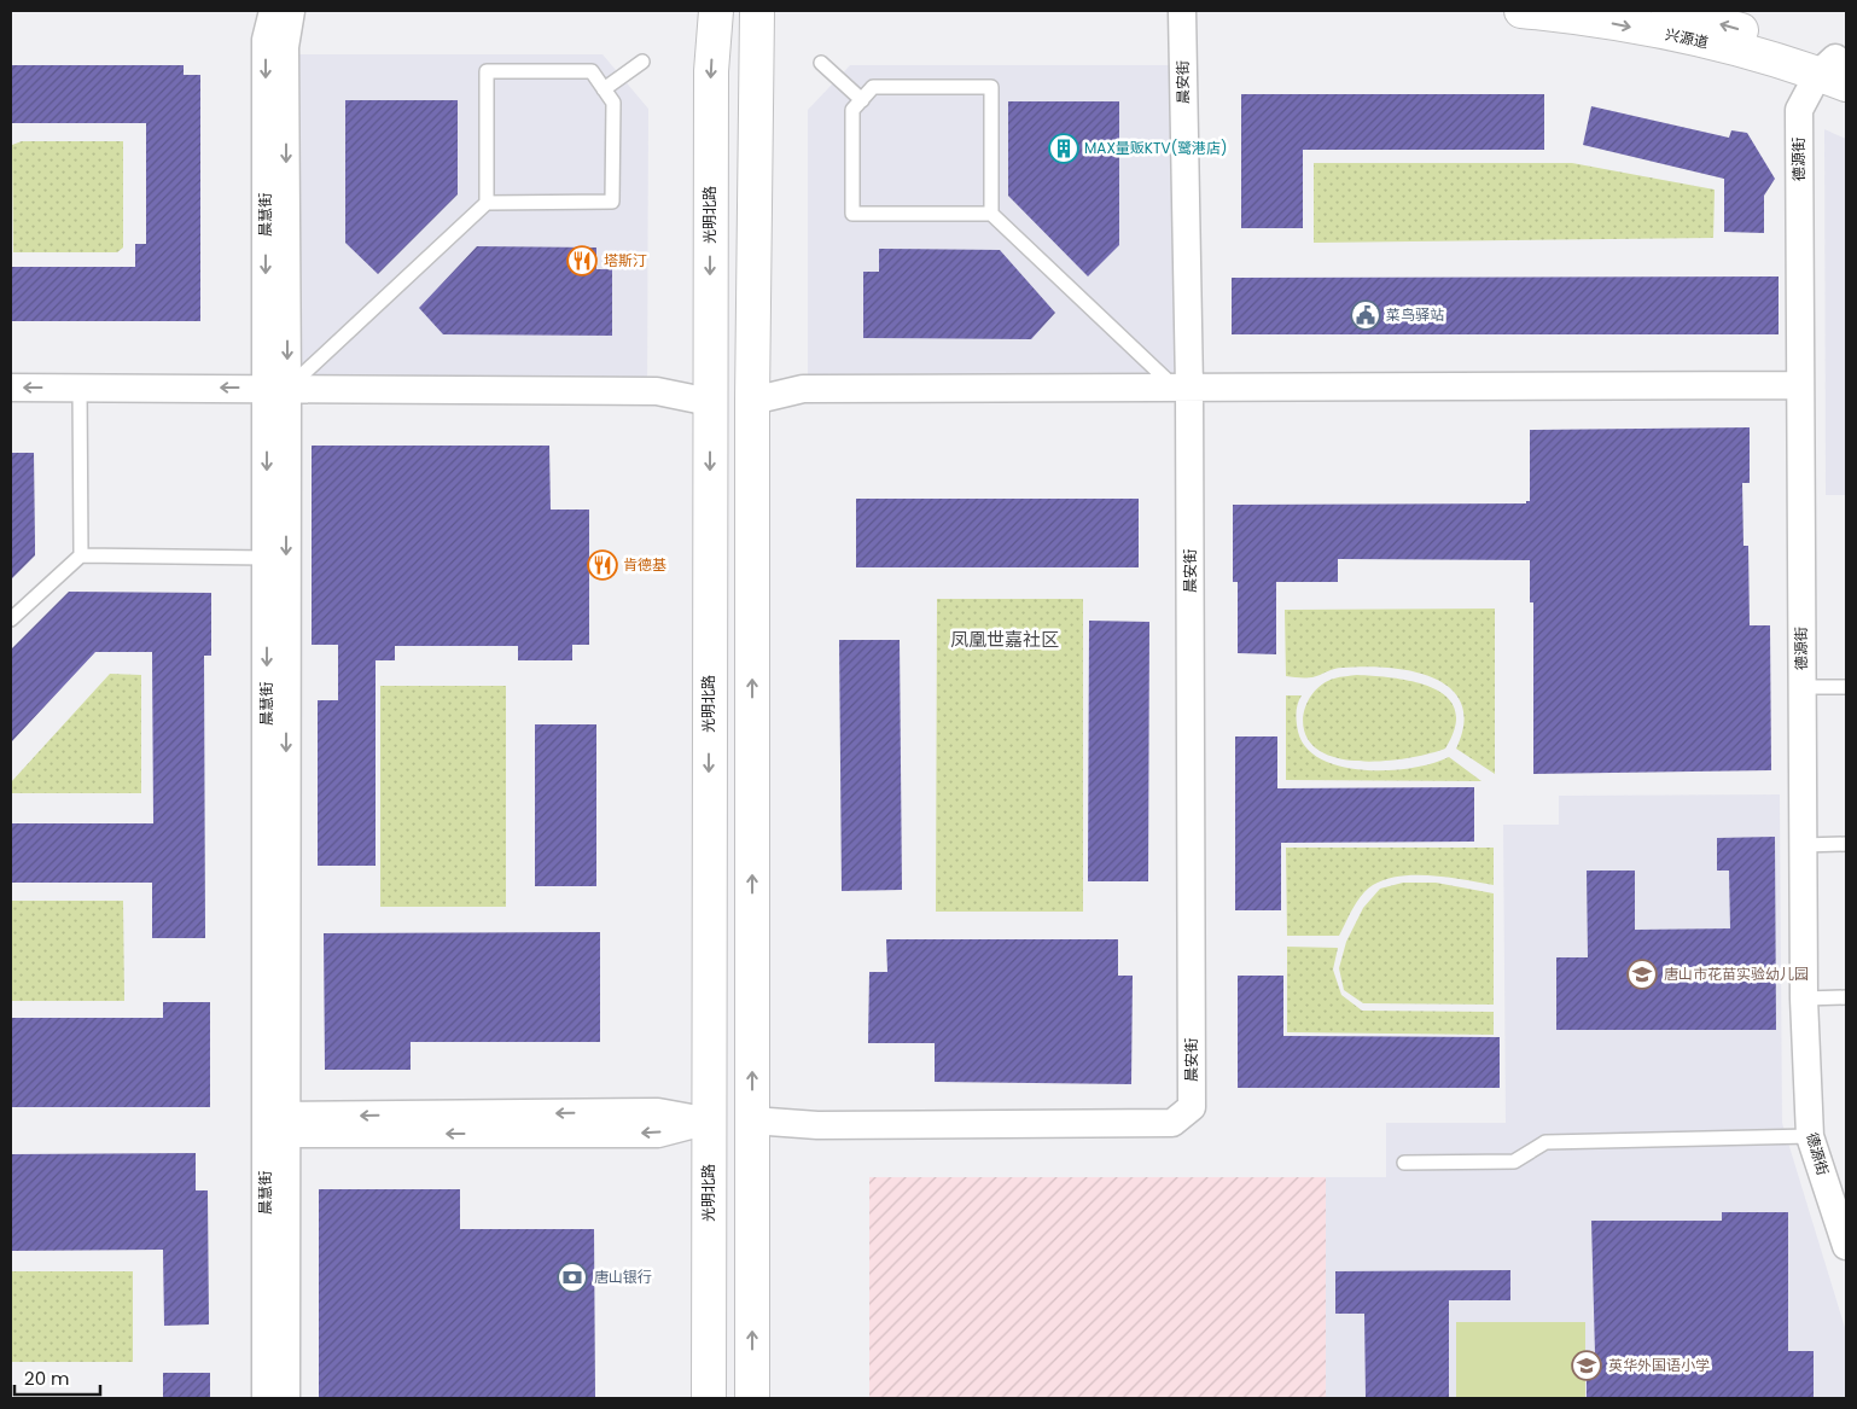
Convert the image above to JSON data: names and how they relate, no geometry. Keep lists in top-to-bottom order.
{
  "streets": {
    "main road": ["兴源道", "光明北路"],
    "street": ["晨安街", "德源街", "晨慧街"]
  },
  "crossings": [
    ["兴源道", "德源街"]
  ],
  "one_way": ["晨慧街"],
  "districts": ["凤凰世嘉社区"],
  "places": {
    "building": ["MAX量贩KTV(鹭港店)"],
    "restaurant": ["塔斯汀", "肯德基"],
    "public building": ["菜鸟驿站"],
    "school or university": ["唐山市花苗实验幼儿园", "英华外国语小学"],
    "bank": ["唐山银行"]
  },
  "scale_bar": "20 m"
}
